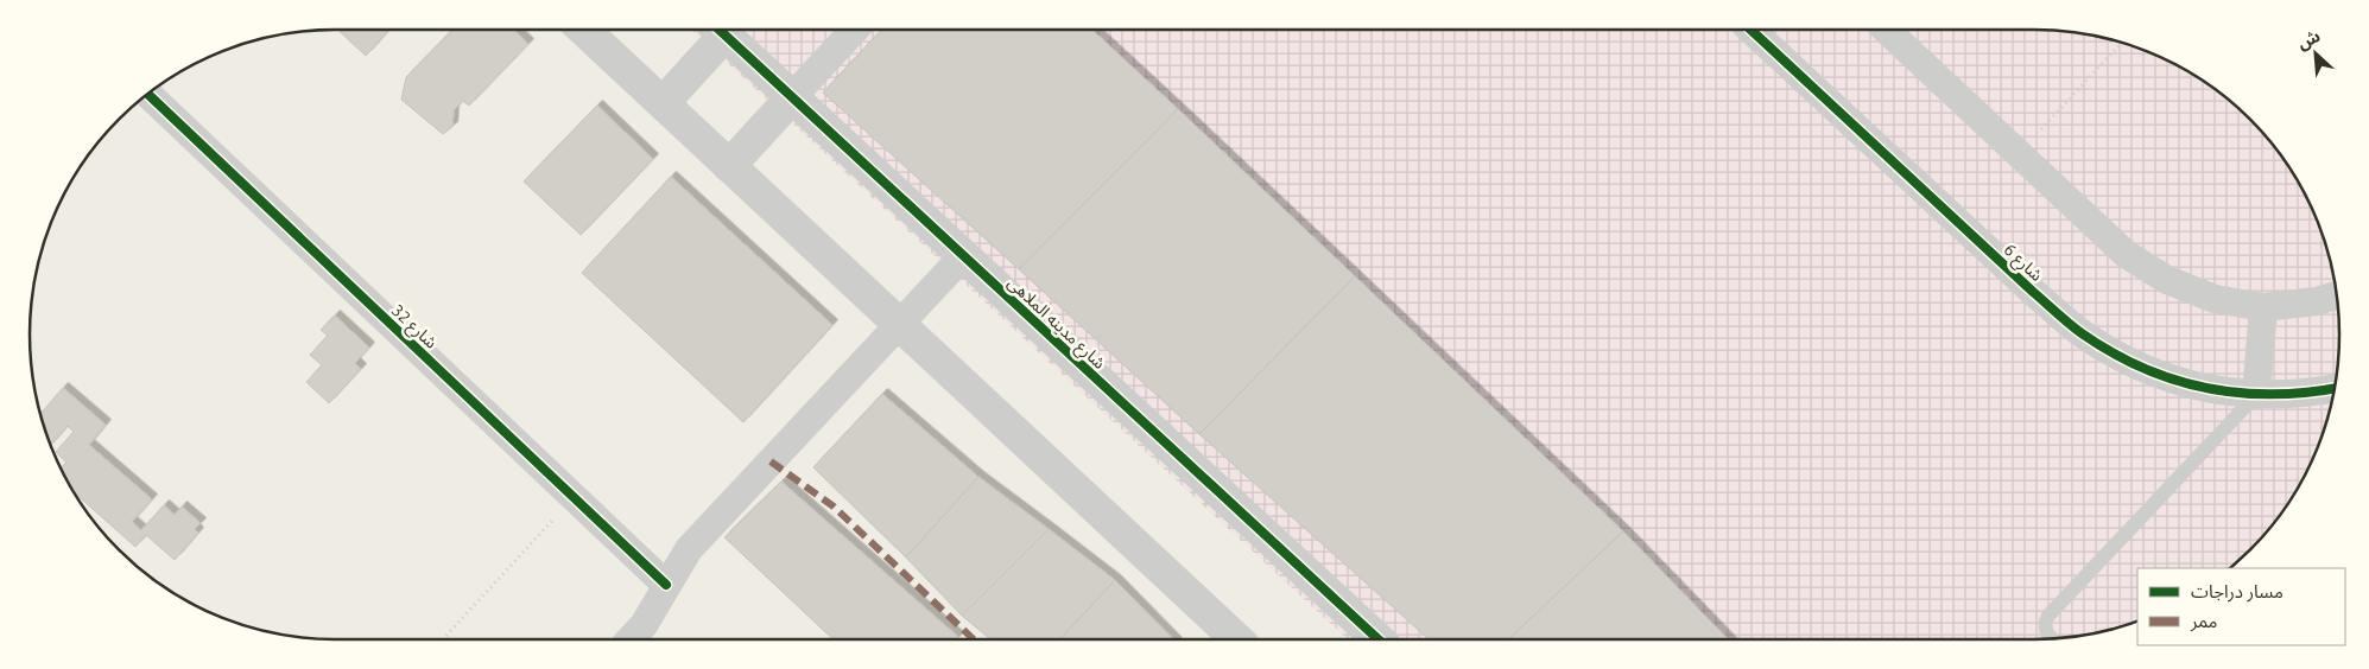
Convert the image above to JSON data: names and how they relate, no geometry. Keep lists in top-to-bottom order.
{
  "streets": {
    "street": ["شارع 6", "شارع مدينه الملاهى", "شارع 32"]
  },
  "legend": ["مسار دراجات", "ممر"],
  "north": "top left"
}
